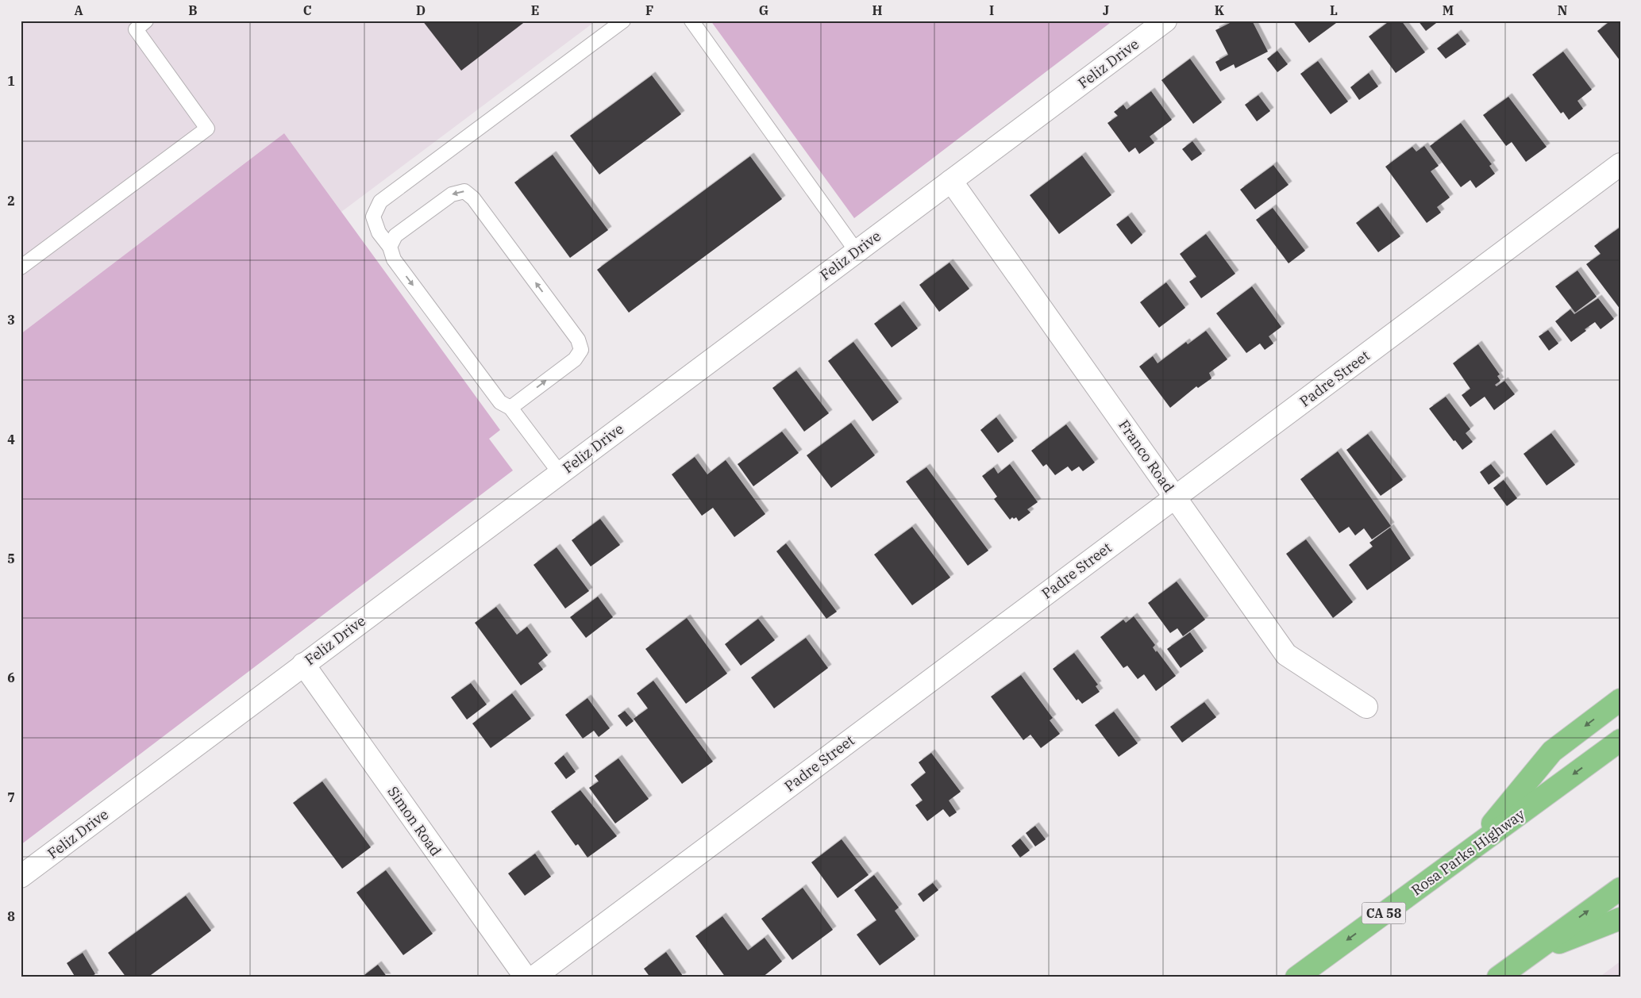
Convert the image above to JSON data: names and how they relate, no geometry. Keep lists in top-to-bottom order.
{
  "streets": {
    "highway": ["Rosa Parks Highway", "CA 58"],
    "street": [
      "Feliz Drive",
      "Padre Street",
      "Franco Road",
      "Simon Road"
    ]
  },
  "crossings": [
    ["Feliz Drive", "Franco Road"],
    ["Feliz Drive", "Simon Road"],
    ["Padre Street", "Franco Road"]
  ],
  "grid": {
    "columns": [
      "A",
      "B",
      "C",
      "D",
      "E",
      "F",
      "G",
      "H",
      "I",
      "J",
      "K",
      "L",
      "M",
      "N"
    ],
    "rows": [
      "1",
      "2",
      "3",
      "4",
      "5",
      "6",
      "7",
      "8"
    ]
  }
}
